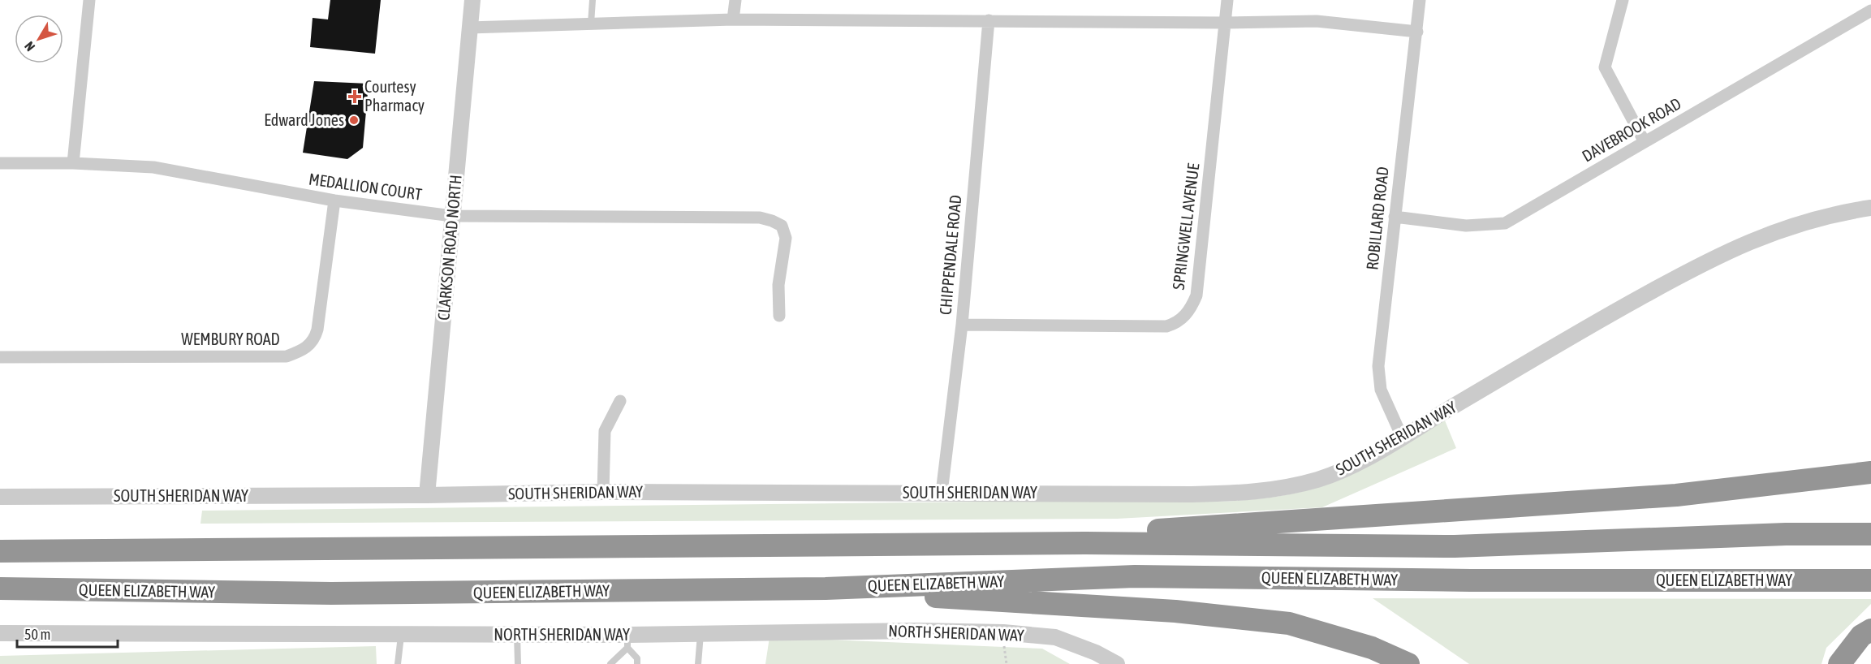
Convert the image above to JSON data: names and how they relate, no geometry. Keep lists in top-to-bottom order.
{
  "streets": {
    "highway": ["QUEEN ELIZABETH WAY"],
    "street": [
      "DAVEBROOK ROAD",
      "MEDALLION COURT",
      "ROBILLARD ROAD",
      "SPRINGWELL AVENUE",
      "CLARKSON ROAD NORTH",
      "CHIPPENDALE ROAD",
      "WEMBURY ROAD",
      "SOUTH SHERIDAN WAY",
      "NORTH SHERIDAN WAY"
    ]
  },
  "crossings": [
    ["DAVEBROOK ROAD", "ROBILLARD ROAD"],
    ["MEDALLION COURT", "CLARKSON ROAD NORTH"],
    ["MEDALLION COURT", "WEMBURY ROAD"],
    ["ROBILLARD ROAD", "SOUTH SHERIDAN WAY"],
    ["SPRINGWELL AVENUE", "CHIPPENDALE ROAD"],
    ["CLARKSON ROAD NORTH", "SOUTH SHERIDAN WAY"],
    ["CHIPPENDALE ROAD", "SOUTH SHERIDAN WAY"]
  ],
  "places": {
    "health": ["Courtesy Pharmacy"],
    "other": ["Edward Jones"]
  },
  "scale_bar": "50 m",
  "north": "bottom left"
}
